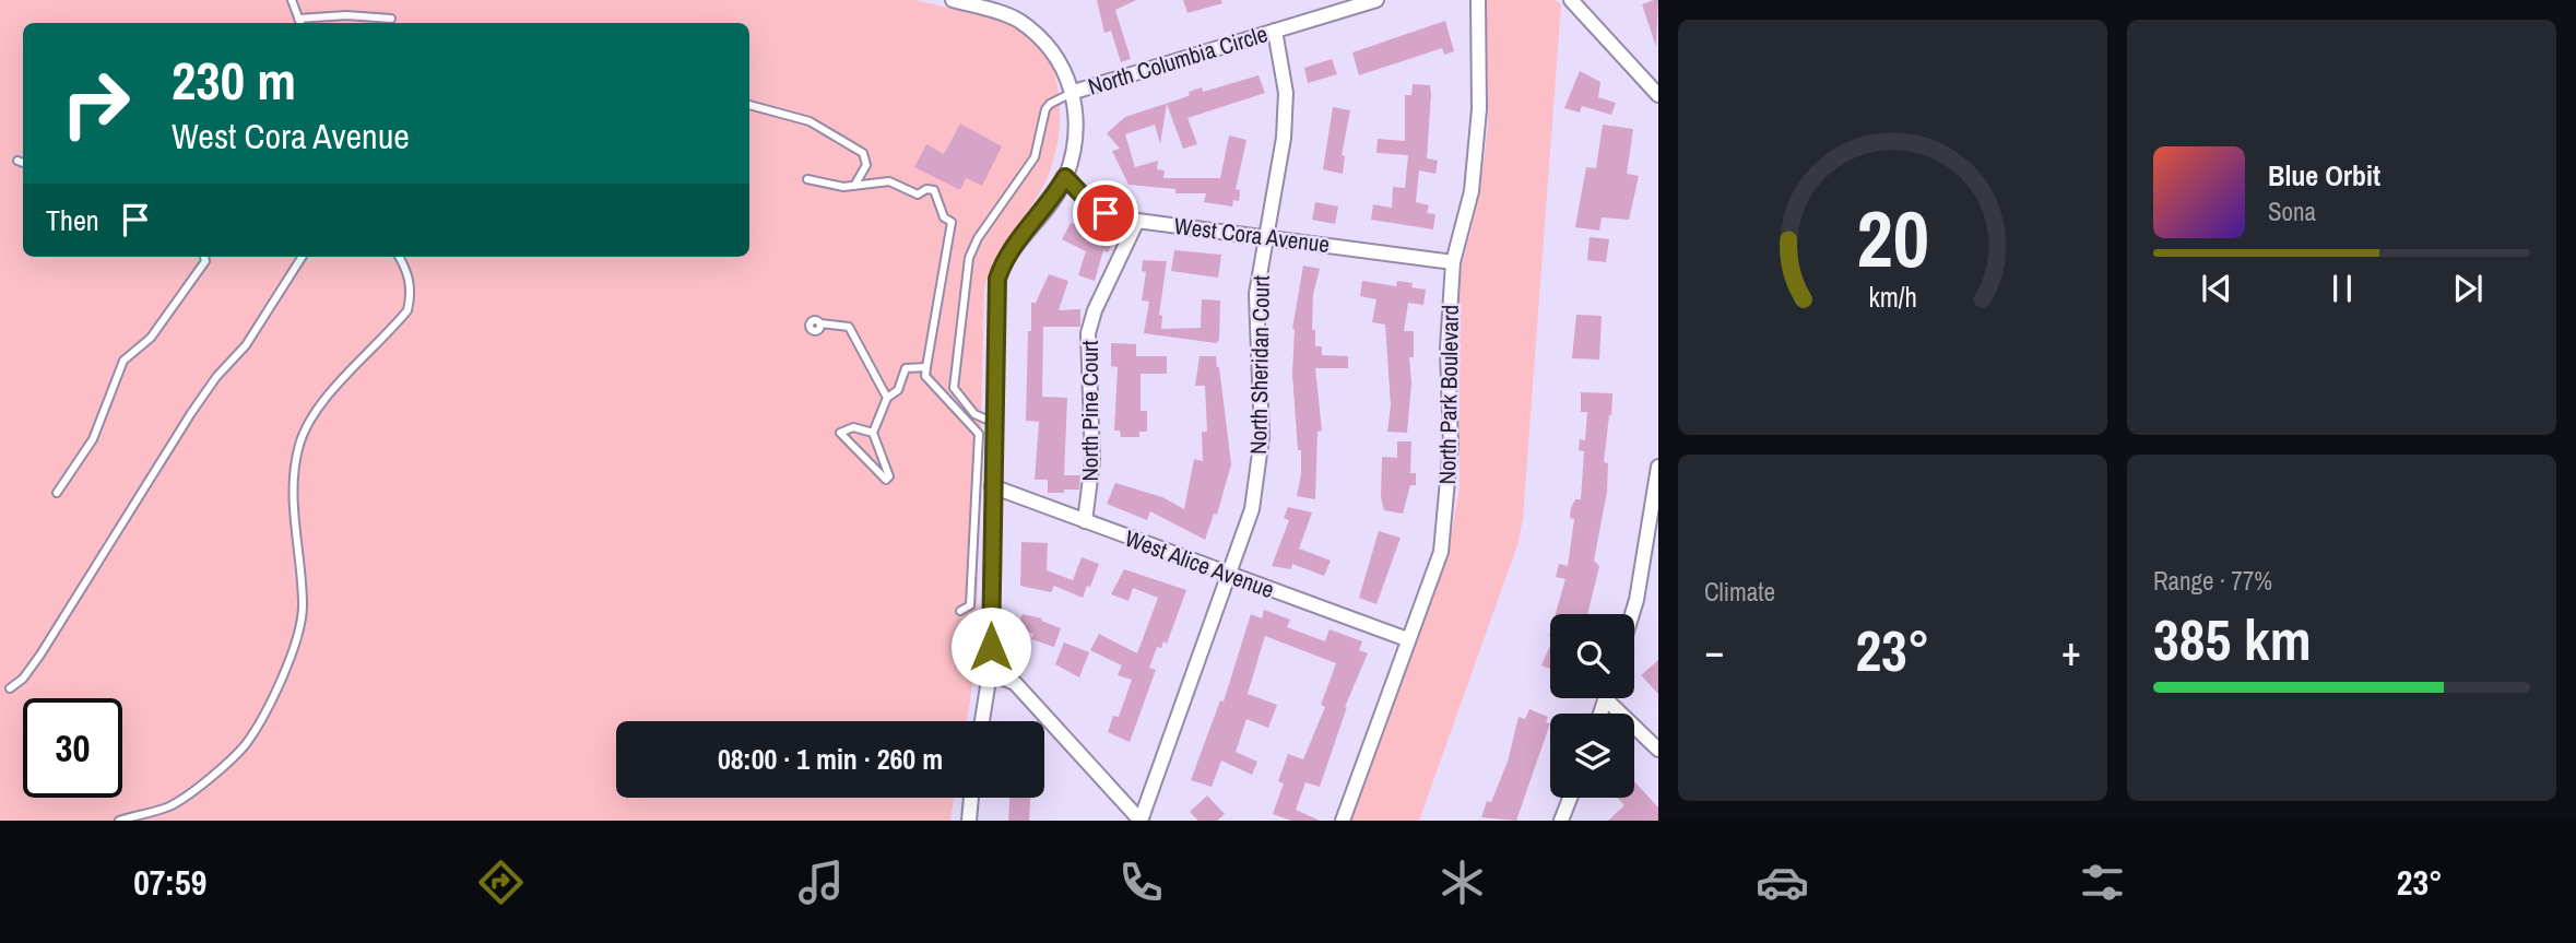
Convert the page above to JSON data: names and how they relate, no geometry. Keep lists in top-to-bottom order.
{
  "streets": {
    "street": [
      "North Columbia Circle",
      "West Cora Avenue",
      "North Sheridan Court",
      "North Park Boulevard",
      "North Pine Court",
      "West Alice Avenue"
    ]
  },
  "crossings": [
    ["North Columbia Circle", "West Cora Avenue"],
    ["North Columbia Circle", "North Sheridan Court"],
    ["North Columbia Circle", "West Alice Avenue"],
    ["West Cora Avenue", "North Sheridan Court"],
    ["West Cora Avenue", "North Park Boulevard"],
    ["West Cora Avenue", "North Pine Court"],
    ["North Sheridan Court", "West Alice Avenue"],
    ["North Park Boulevard", "West Alice Avenue"],
    ["North Pine Court", "West Alice Avenue"]
  ],
  "page": {
    "turn": ["230 m", "West Cora Avenue"],
    "song": ["Blue Orbit", "Sona"],
    "then": "Then",
    "tile": [
      "Climate",
      ["Range · 77%", "385 km"]
    ],
    "heat": ["−", "23°", "+"],
    "limit": "30",
    "trip": "08:00 · 1 min · 260 m",
    "tabs": ["07:59", "23°"],
    "gauge": ["20", "km/h"]
  }
}
